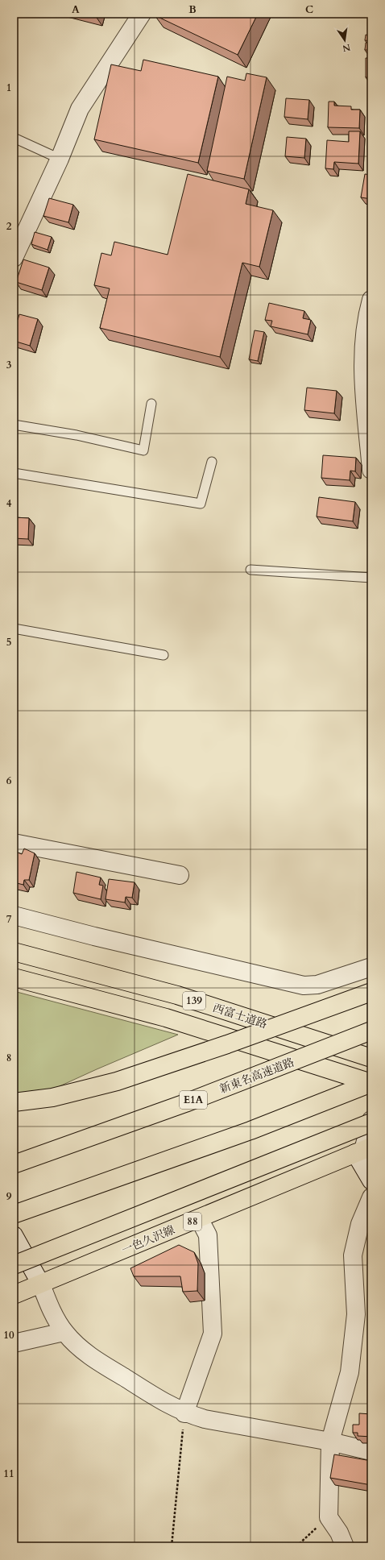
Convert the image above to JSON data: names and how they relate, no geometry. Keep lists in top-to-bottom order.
{
  "streets": {
    "main road": [
      "139",
      "西富士道路",
      "新東名高速道路",
      "E1A",
      "88",
      "一色久沢線"
    ]
  },
  "north": "bottom",
  "grid": {
    "columns": ["A", "B", "C"],
    "rows": [
      "1",
      "2",
      "3",
      "4",
      "5",
      "6",
      "7",
      "8",
      "9",
      "10",
      "11"
    ]
  }
}
